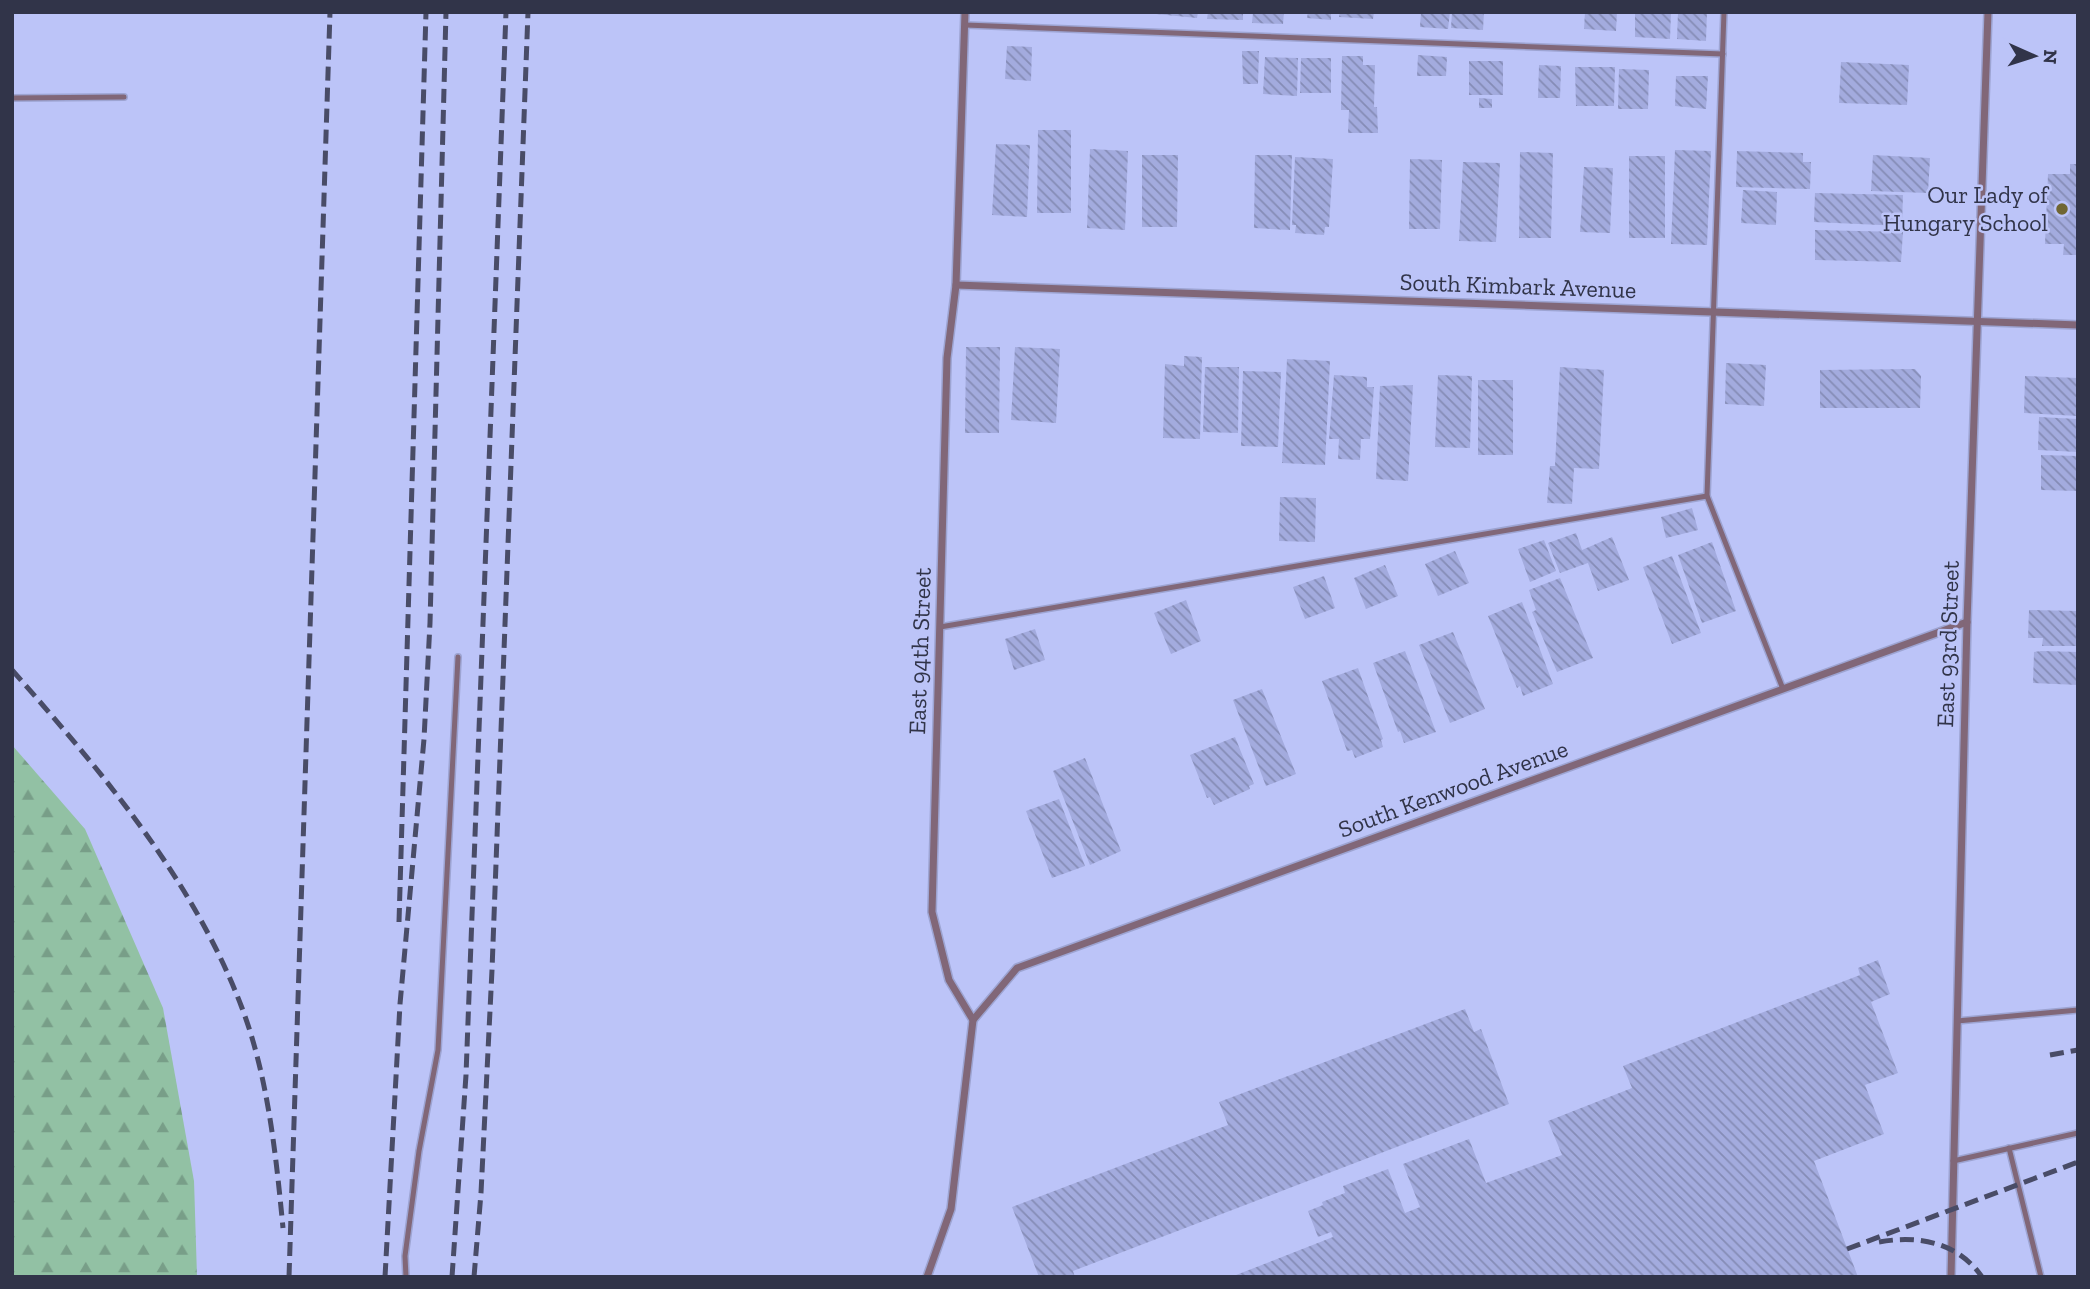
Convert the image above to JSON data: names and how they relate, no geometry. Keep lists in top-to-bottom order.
{
  "streets": {
    "street": [
      "South Kimbark Avenue",
      "East 93rd Street",
      "East 94th Street",
      "South Kenwood Avenue"
    ]
  },
  "crossings": [
    ["South Kimbark Avenue", "East 93rd Street"],
    ["South Kimbark Avenue", "East 94th Street"],
    ["East 93rd Street", "South Kenwood Avenue"],
    ["East 94th Street", "South Kenwood Avenue"]
  ],
  "places": ["Our Lady of Hungary School"],
  "north": "right"
}
